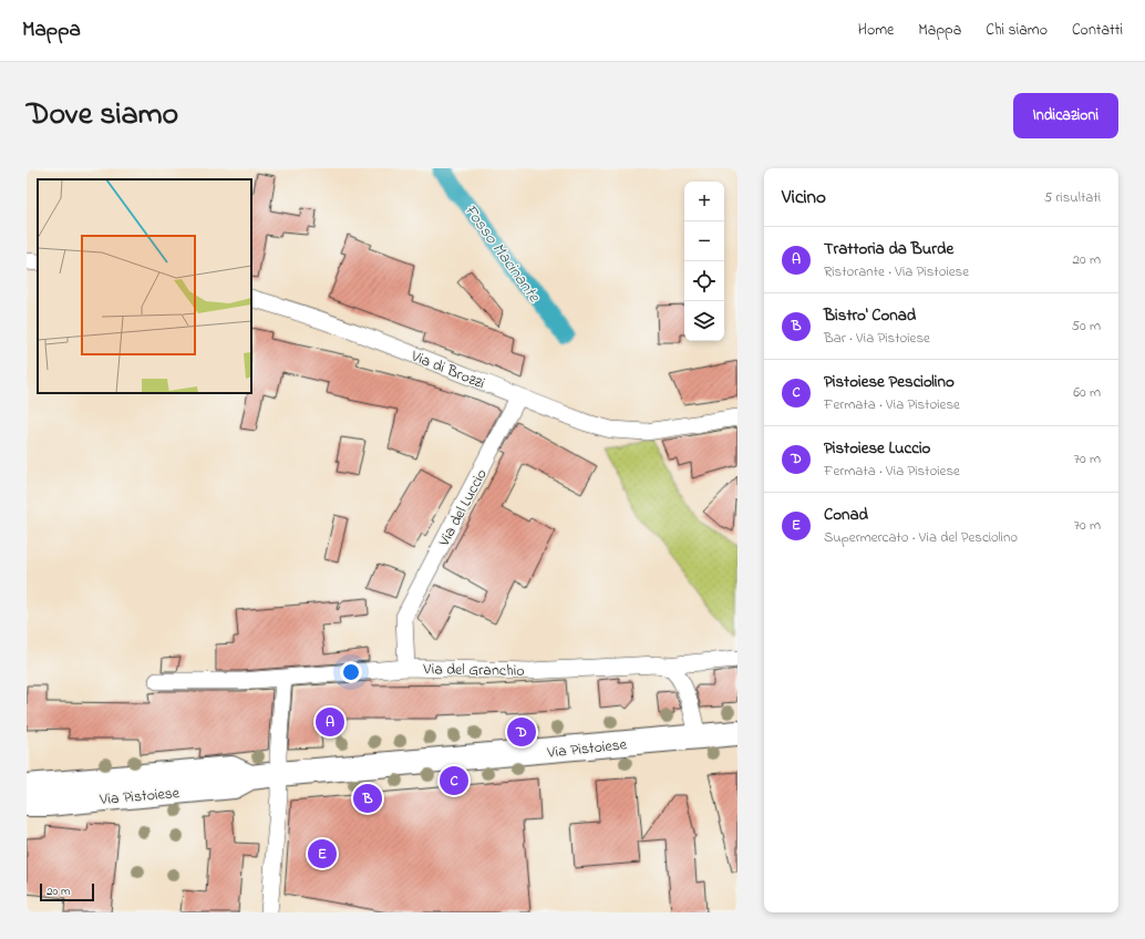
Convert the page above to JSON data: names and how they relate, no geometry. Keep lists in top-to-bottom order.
{
  "streets": {
    "main road": ["Via Pistoiese"],
    "street": ["Via di Brozzi", "Via del Luccio", "Via del Granchio"]
  },
  "crossings": [
    ["Via di Brozzi", "Via del Luccio"],
    ["Via del Luccio", "Via del Granchio"]
  ],
  "water": ["Fosso Macinante"],
  "scale_bar": "20 m",
  "page": {
    "header": "Mappa",
    "nav": [
      "Home",
      "Mappa",
      "Chi siamo",
      "Contatti"
    ],
    "title": "Dove siamo",
    "buttons": "Indicazioni",
    "heading": ["Vicino", "5 risultati"],
    "map_buttons": ["+", "−"],
    "list": [
      {
        "mark": "A",
        "name": "Trattoria da Burde",
        "note": "Ristorante · Via Pistoiese",
        "value": "20 m"
      },
      {
        "mark": "B",
        "name": "Bistro' Conad",
        "note": "Bar · Via Pistoiese",
        "value": "50 m"
      },
      {
        "mark": "C",
        "name": "Pistoiese Pesciolino",
        "note": "Fermata · Via Pistoiese",
        "value": "60 m"
      },
      {
        "mark": "D",
        "name": "Pistoiese Luccio",
        "note": "Fermata · Via Pistoiese",
        "value": "70 m"
      },
      {
        "mark": "E",
        "name": "Conad",
        "note": "Supermercato · Via del Pesciolino",
        "value": "70 m"
      }
    ],
    "pins": [
      "A",
      "D",
      "C",
      "B",
      "E"
    ],
    "scale": "20 m"
  }
}
